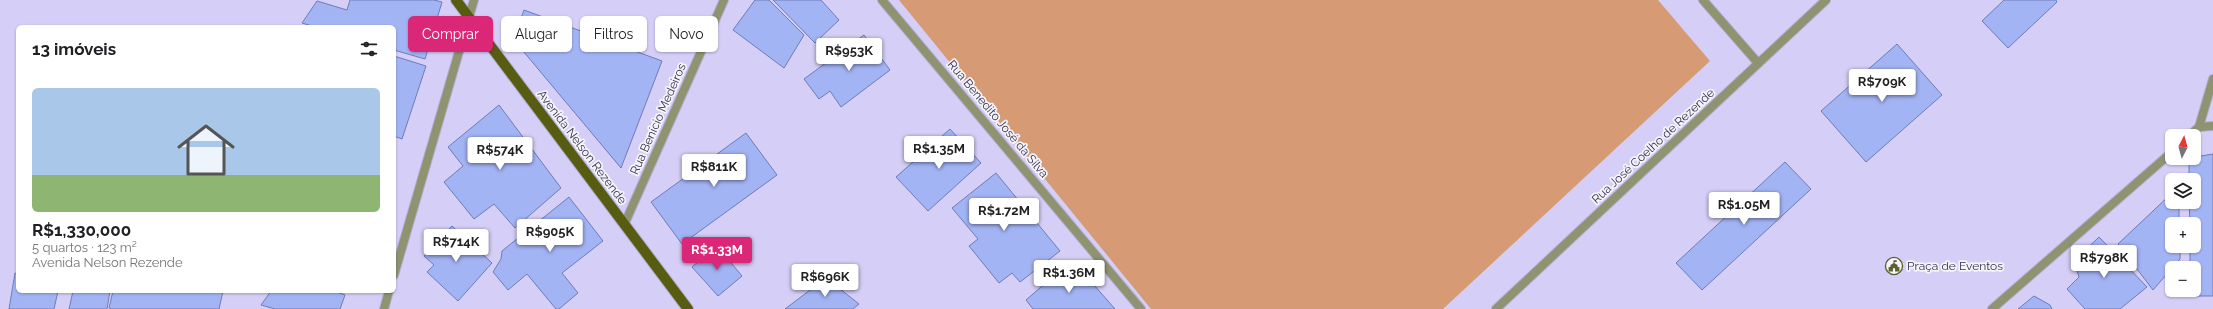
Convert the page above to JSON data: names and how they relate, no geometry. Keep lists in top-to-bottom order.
{
  "streets": {
    "main road": ["Avenida Nelson Rezende"],
    "street": ["Rua Benício Medeiros", "Rua Benedito José da Silva", "Rua José Coelho de Rezende"]
  },
  "crossings": [
    ["Rua Benício Medeiros", "Avenida Nelson Rezende"]
  ],
  "places": {
    "public building": ["Praça de Eventos"]
  },
  "north": "top",
  "page": {
    "chip": [
      "Comprar",
      "Alugar",
      "Filtros",
      "Novo"
    ],
    "heading": "13 imóveis",
    "price": [
      "R$953K",
      "R$709K",
      "R$1.35M",
      "R$574K",
      "R$811K",
      "R$1.05M",
      "R$1.72M",
      "R$905K",
      "R$714K",
      "R$1.33M",
      "R$798K",
      "R$1.36M",
      "R$696K"
    ],
    "list": [
      {
        "name": "R$1,330,000",
        "note": "5 quartos · 123 m² · Avenida Nelson Rezende"
      }
    ],
    "map_buttons": ["+", "−"]
  }
}
